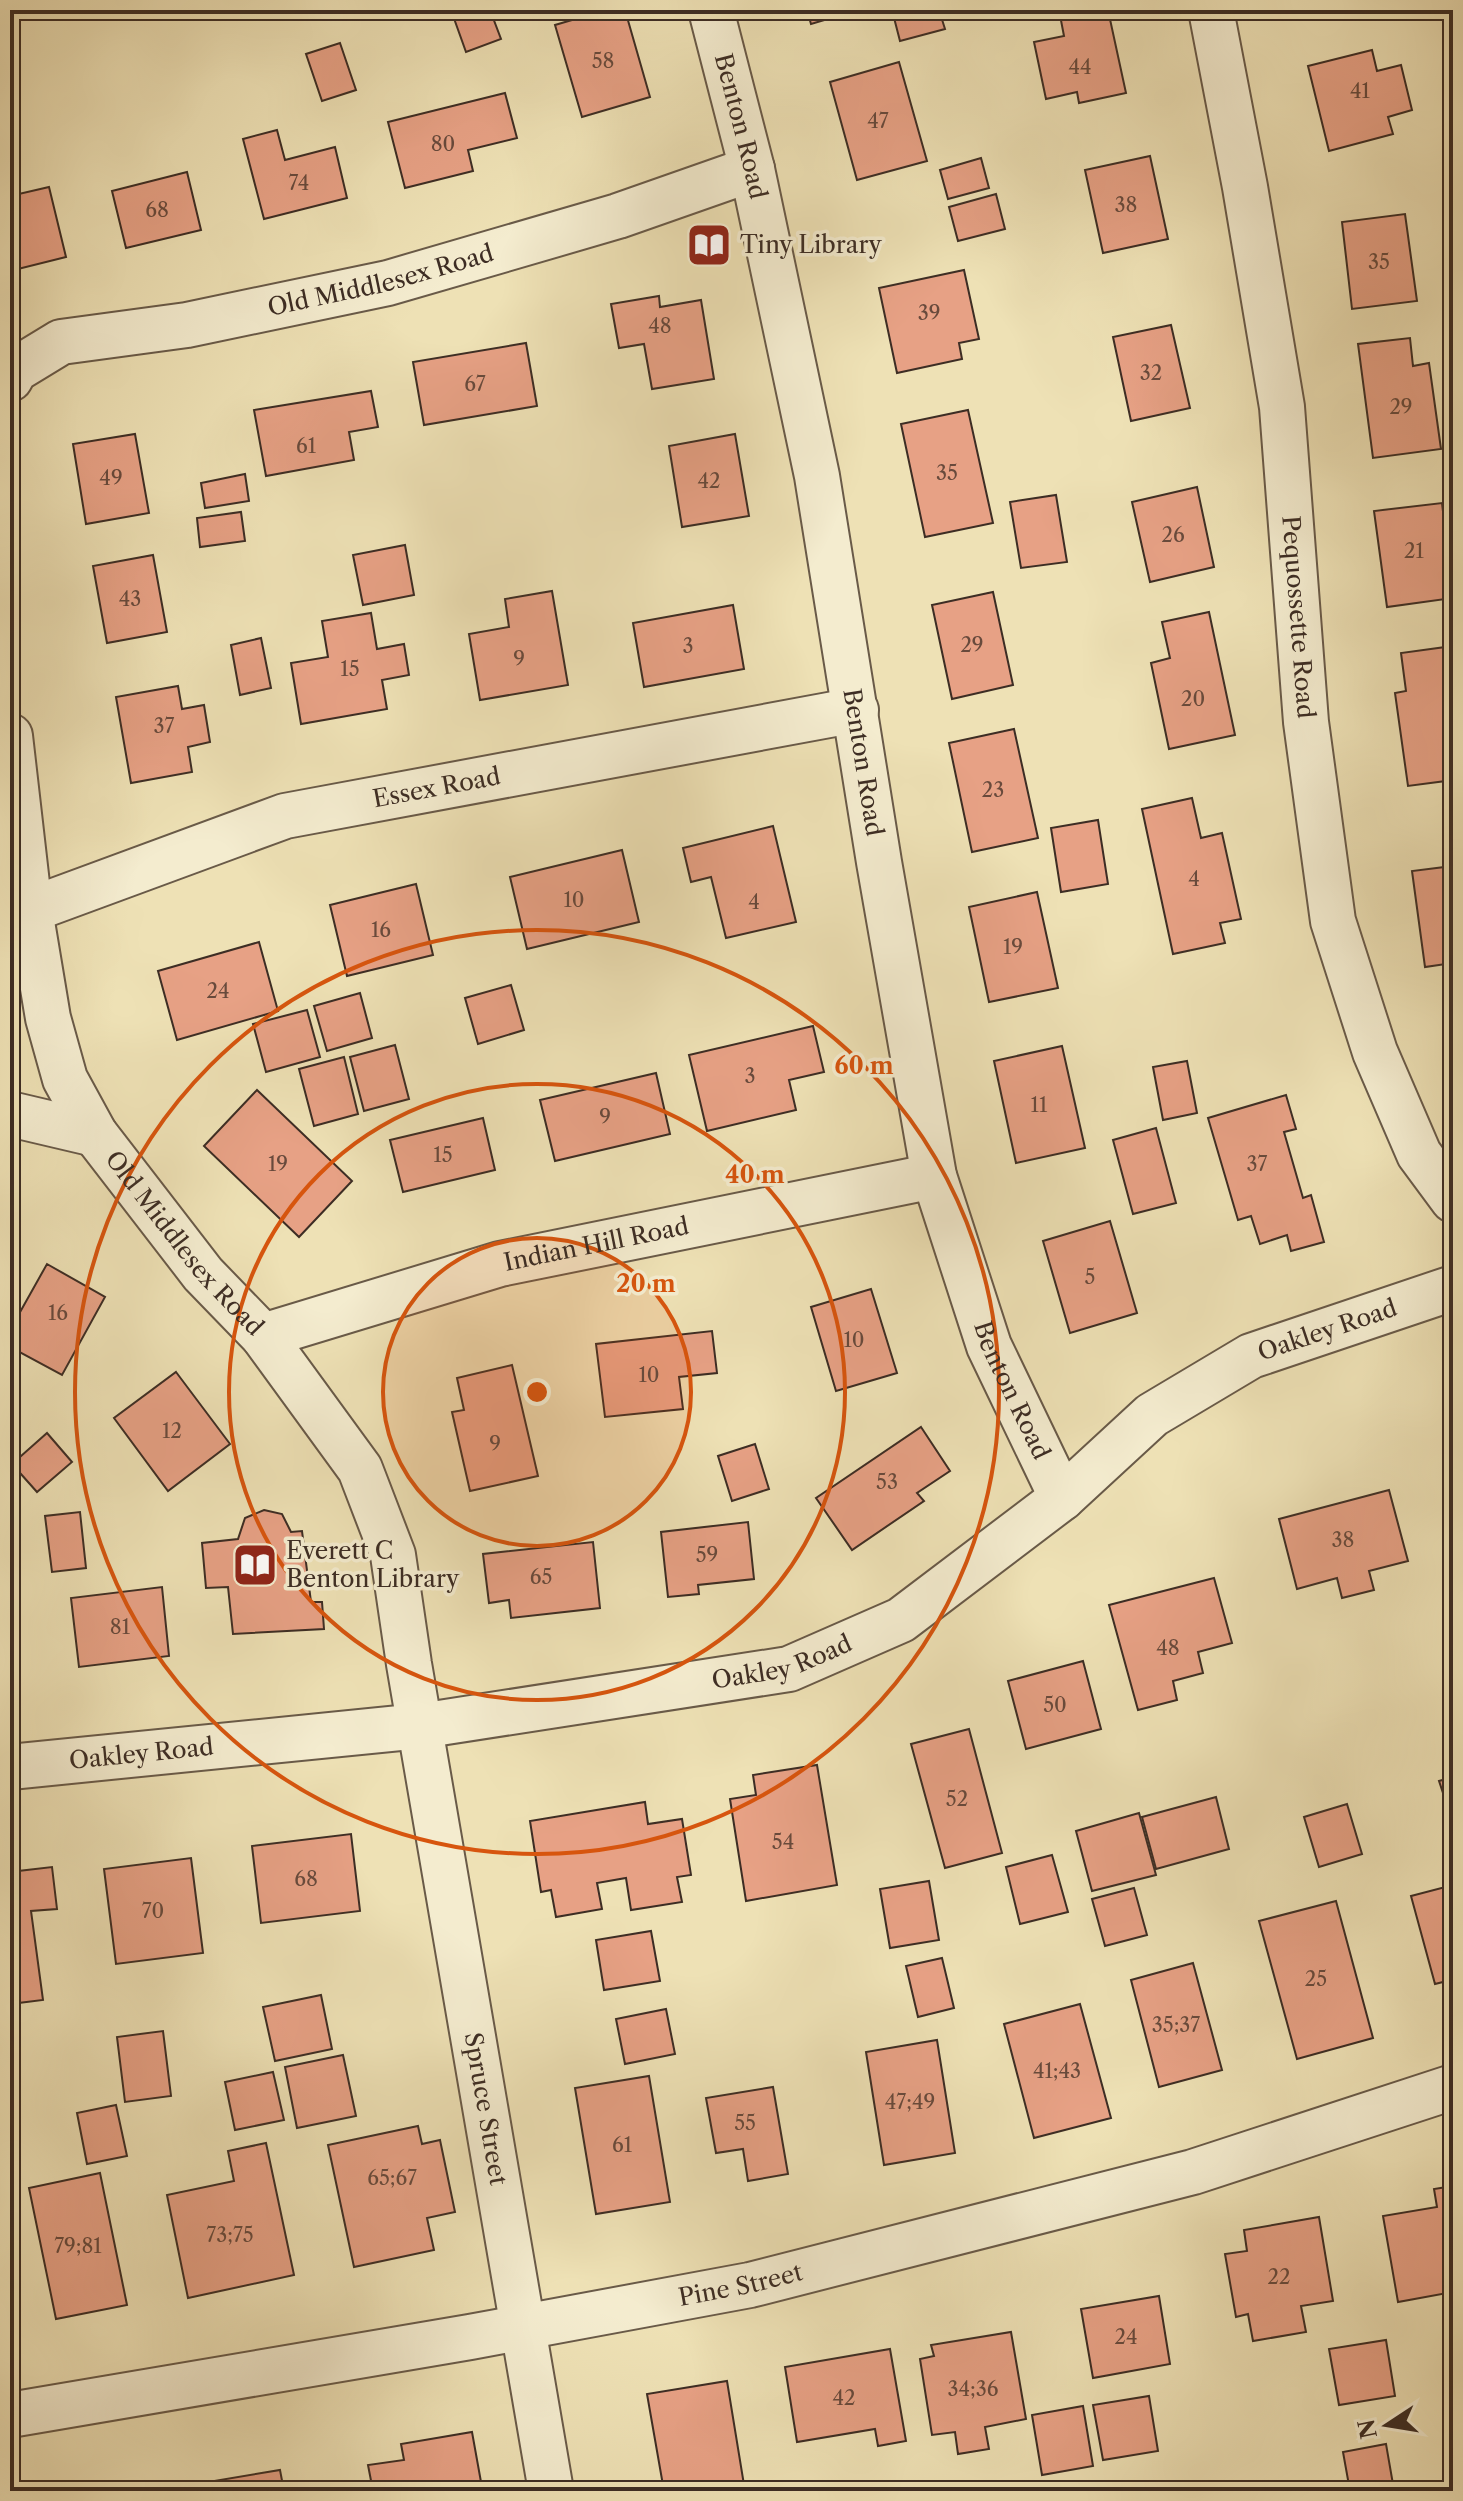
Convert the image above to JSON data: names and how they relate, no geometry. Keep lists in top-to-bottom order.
{
  "streets": {
    "street": [
      "Benton Road",
      "Old Middlesex Road",
      "Pequossette Road",
      "Essex Road",
      "Indian Hill Road",
      "Oakley Road",
      "Spruce Street",
      "Pine Street"
    ]
  },
  "crossings": [
    ["Benton Road", "Old Middlesex Road"],
    ["Benton Road", "Essex Road"],
    ["Benton Road", "Indian Hill Road"],
    ["Benton Road", "Oakley Road"],
    ["Old Middlesex Road", "Essex Road"],
    ["Old Middlesex Road", "Indian Hill Road"],
    ["Old Middlesex Road", "Oakley Road"],
    ["Old Middlesex Road", "Spruce Street"],
    ["Oakley Road", "Spruce Street"],
    ["Spruce Street", "Pine Street"]
  ],
  "places": {
    "library": ["Tiny Library", "Everett C Benton Library"]
  },
  "house_numbers": [
    "58",
    "44",
    "41",
    "47",
    "80",
    "74",
    "38",
    "68",
    "35",
    "39",
    "48",
    "32",
    "67",
    "29",
    "61",
    "35",
    "49",
    "42",
    "26",
    "21",
    "43",
    "29",
    "3",
    "9",
    "15",
    "20",
    "37",
    "23",
    "4",
    "10",
    "4",
    "16",
    "19",
    "24",
    "3",
    "11",
    "9",
    "15",
    "19",
    "37",
    "5",
    "16",
    "10",
    "10",
    "12",
    "9",
    "53",
    "38",
    "59",
    "65",
    "81",
    "48",
    "50",
    "52",
    "54",
    "68",
    "70",
    "25",
    "35;37",
    "41;43",
    "47;49",
    "55",
    "61",
    "65;67",
    "73;75",
    "79;81",
    "22",
    "24",
    "34;36",
    "42"
  ],
  "north": "left",
  "rings": ["60 m", "40 m", "20 m"]
}
